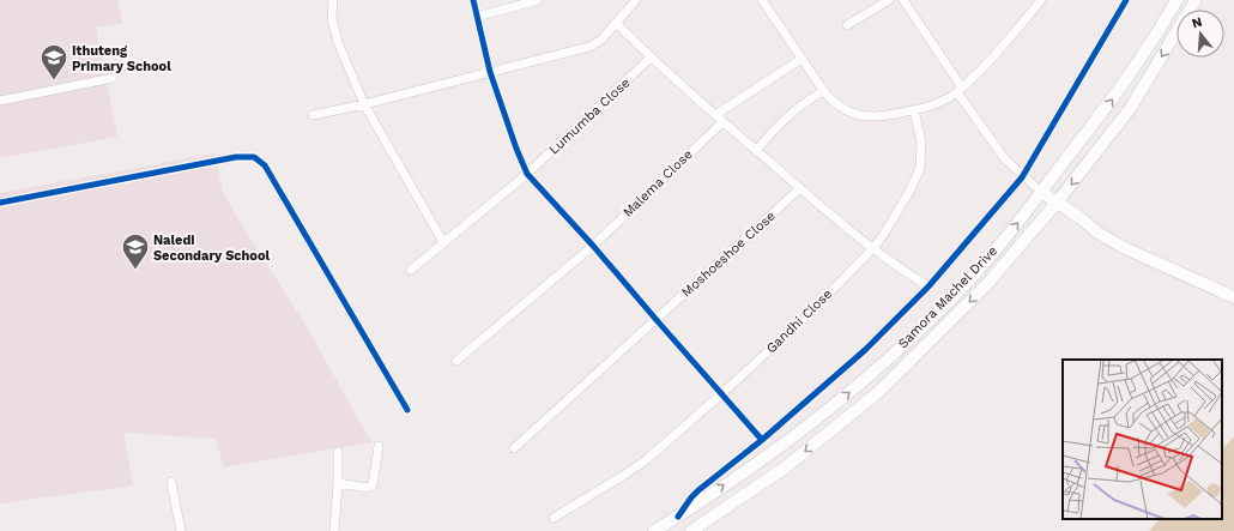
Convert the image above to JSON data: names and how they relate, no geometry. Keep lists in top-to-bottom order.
{
  "streets": {
    "main road": ["Samora Machel Drive"],
    "street": [
      "Lumumba Close",
      "Malema Close",
      "Moshoeshoe Close",
      "Gandhi Close"
    ]
  },
  "places": {
    "school or university": ["Ithuteng Primary School", "Naledi Secondary School"]
  },
  "north": "top"
}
